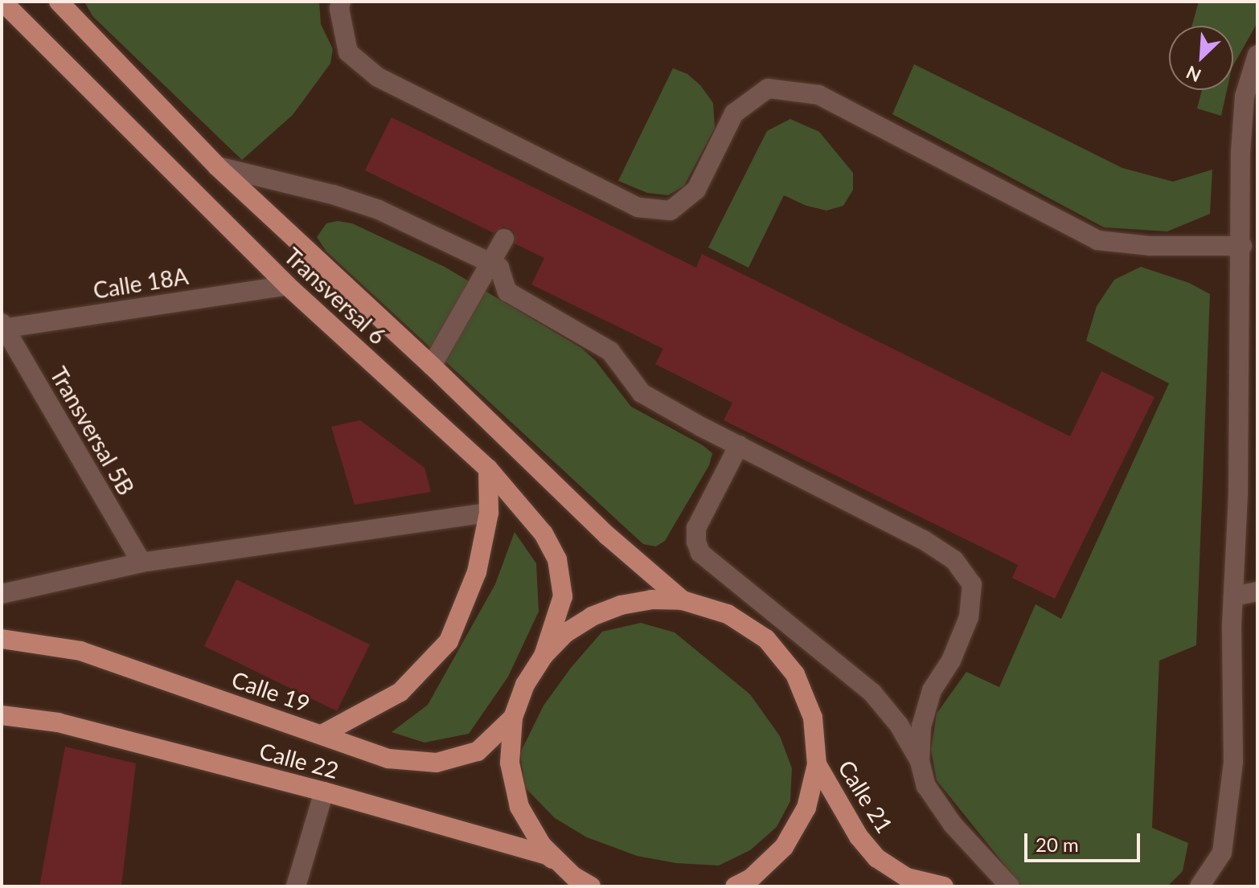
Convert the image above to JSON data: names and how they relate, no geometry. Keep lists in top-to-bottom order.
{
  "streets": {
    "main road": [
      "Transversal 6",
      "Calle 19",
      "Calle 22",
      "Calle 21"
    ],
    "street": ["Calle 18A", "Transversal 5B"]
  },
  "crossings": [
    ["Calle 18A", "Transversal 6"],
    ["Calle 18A", "Transversal 5B"],
    ["Transversal 6", "Calle 21"],
    ["Calle 19", "Calle 21"],
    ["Calle 22", "Calle 21"]
  ],
  "scale_bar": "20 m",
  "north": "bottom left"
}
